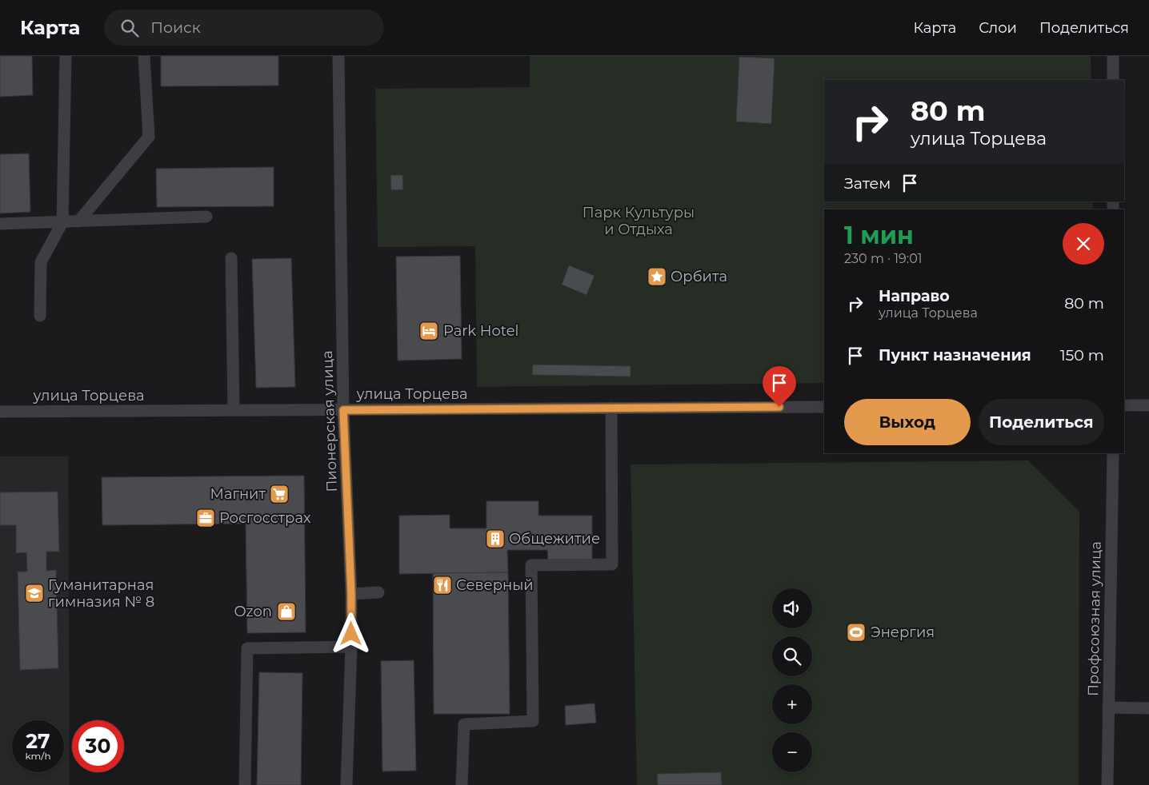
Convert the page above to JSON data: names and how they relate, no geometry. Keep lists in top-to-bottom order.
{
  "streets": {
    "street": ["улица Торцева", "Пионерская улица", "Профсоюзная улица"]
  },
  "crossings": [
    ["улица Торцева", "Пионерская улица"]
  ],
  "parks": ["Парк Культуры и Отдыха"],
  "places": {
    "place": ["Орбита"],
    "hotel": ["Park Hotel"],
    "supermarket": ["Магнит"],
    "office": ["Росгосстрах"],
    "building": ["Общежитие"],
    "restaurant": ["Северный"],
    "school or university": ["Гуманитарная гимназия № 8"],
    "shop": ["Ozon"],
    "sports": ["Энергия"]
  },
  "page": {
    "header": "Карта",
    "search": "Поиск",
    "nav": ["Карта", "Слои", "Поделиться"],
    "turn": ["80 m", "улица Торцева"],
    "then": "Затем",
    "heading": ["1 мин", "230 m · 19:01"],
    "list": [
      {
        "name": "Направо",
        "note": "улица Торцева",
        "value": "80 m"
      },
      {
        "name": "Пункт назначения",
        "value": "150 m"
      }
    ],
    "buttons": ["Выход", "Поделиться"],
    "map_buttons": ["+", "−"],
    "speed": "27 km/h",
    "limit": "30"
  }
}
